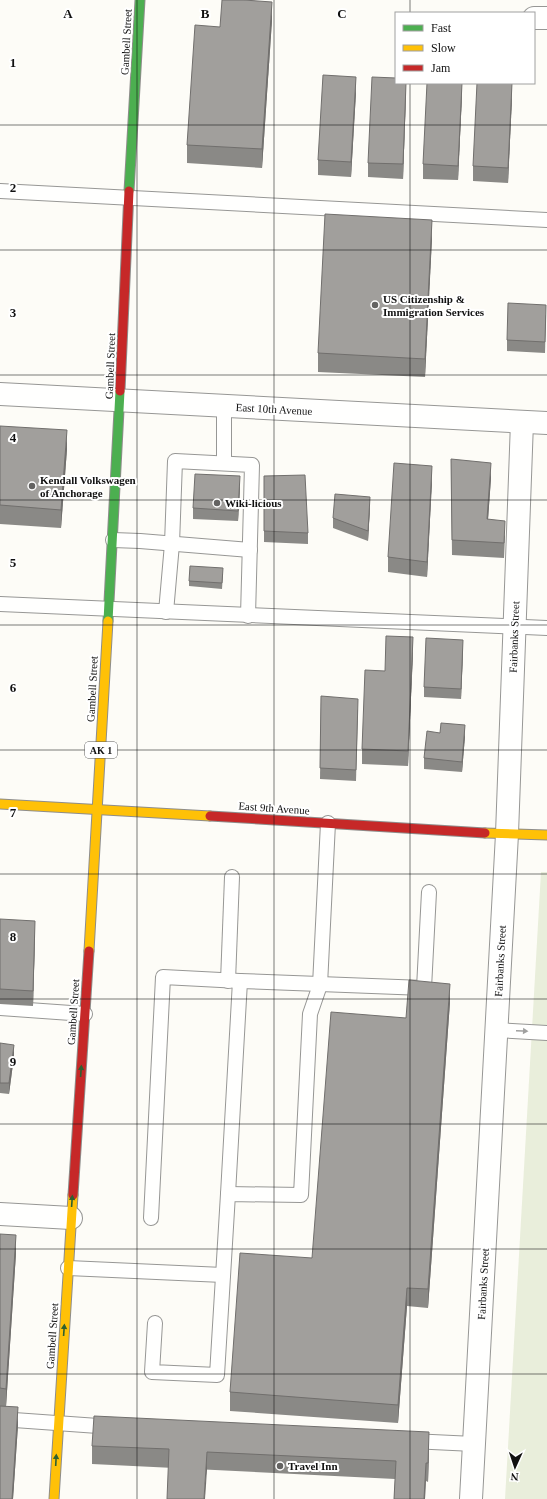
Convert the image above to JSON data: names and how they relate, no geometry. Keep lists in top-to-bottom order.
{
  "streets": {
    "main road": ["Gambell Street", "AK 1", "East 9th Avenue"],
    "street": ["East 10th Avenue", "Fairbanks Street"]
  },
  "crossings": [
    ["Gambell Street", "East 10th Avenue"],
    ["Gambell Street", "East 9th Avenue"],
    ["East 10th Avenue", "Fairbanks Street"],
    ["Fairbanks Street", "East 9th Avenue"]
  ],
  "places": [
    "US Citizenship & Immigration Services",
    "Kendall Volkswagen of Anchorage",
    "Wiki-licious",
    "Travel Inn"
  ],
  "legend": ["Fast", "Slow", "Jam"],
  "north": "bottom",
  "grid": {
    "columns": ["A", "B", "C"],
    "rows": [
      "1",
      "2",
      "3",
      "4",
      "5",
      "6",
      "7",
      "8",
      "9"
    ]
  }
}
